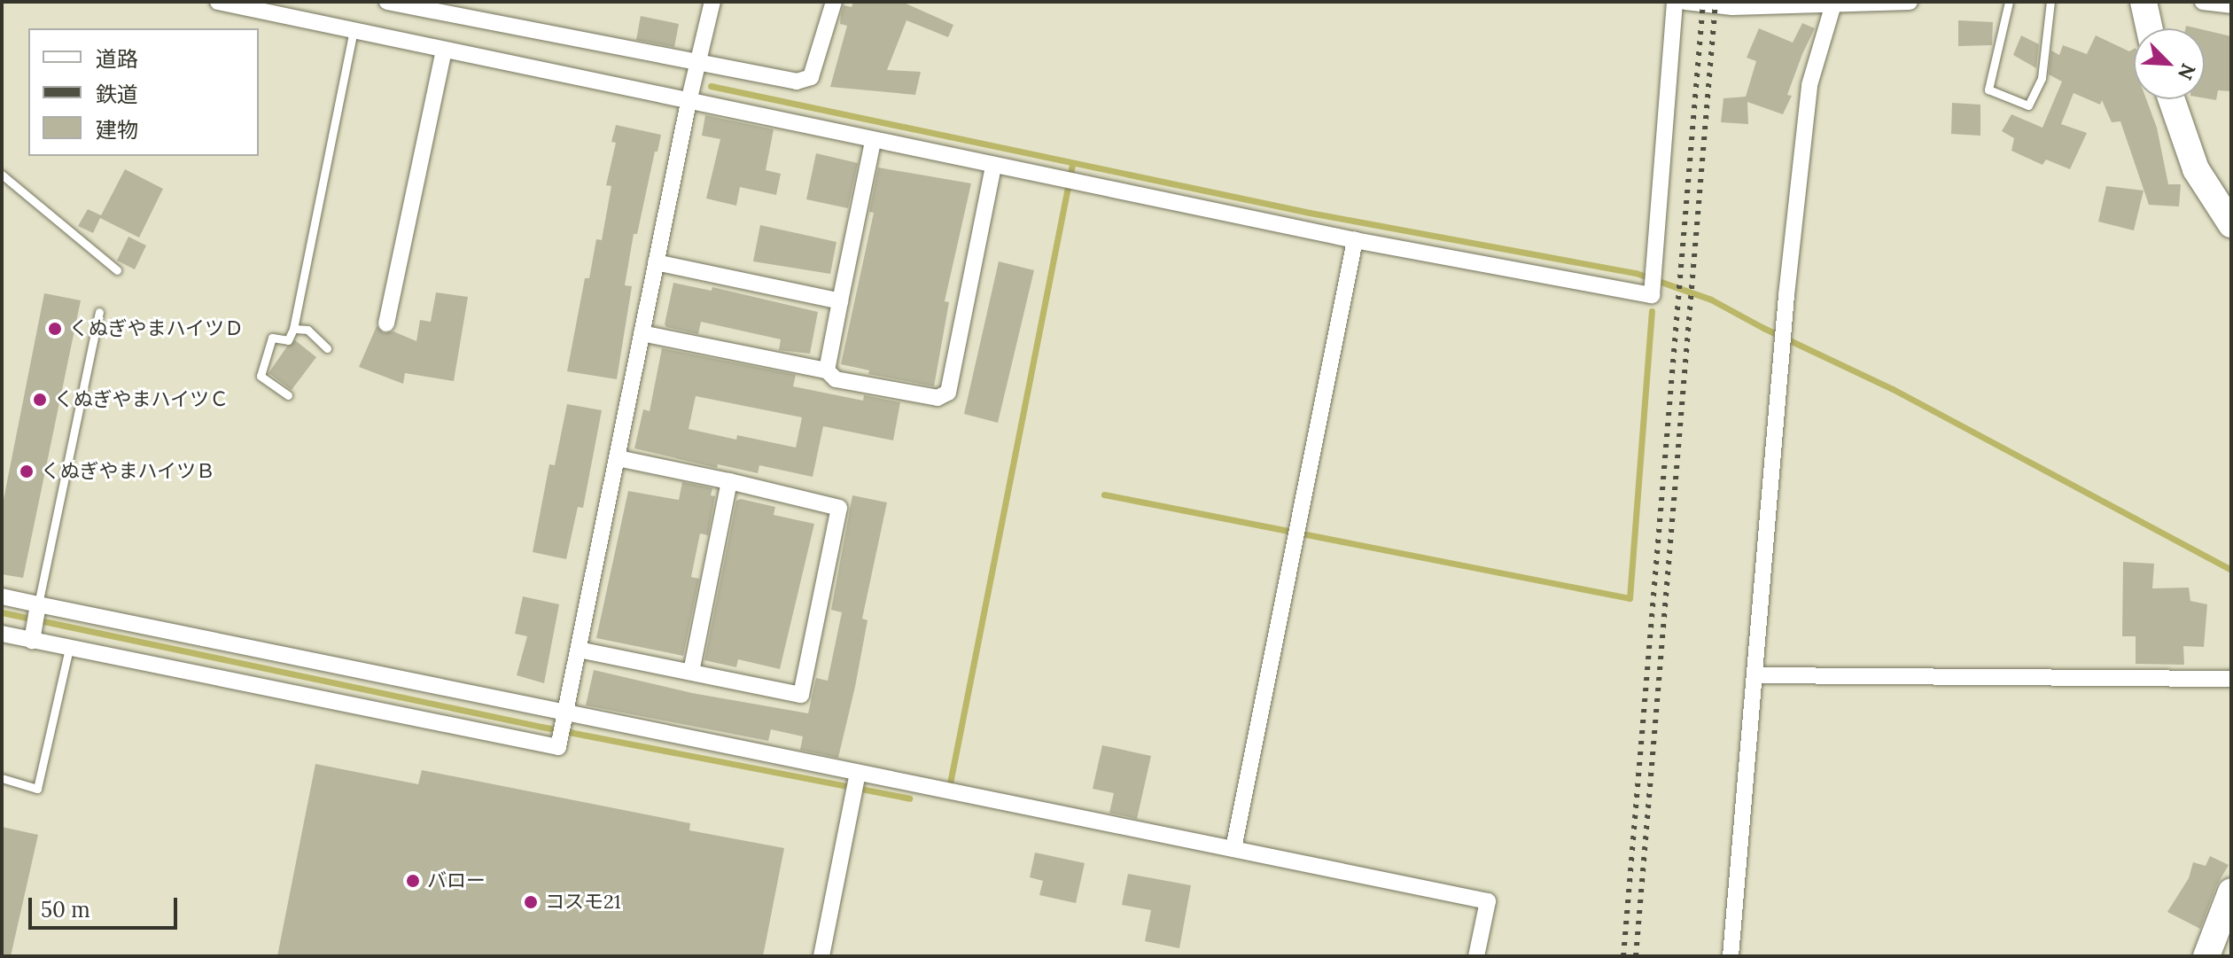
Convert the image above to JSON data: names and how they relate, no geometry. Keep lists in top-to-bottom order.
{
  "places": [
    "くぬぎやまハイツＤ",
    "くぬぎやまハイツＣ",
    "くぬぎやまハイツＢ",
    "バロー",
    "コスモ21"
  ],
  "legend": ["道路", "鉄道", "建物"],
  "scale_bar": "50 m",
  "north": "bottom right"
}
